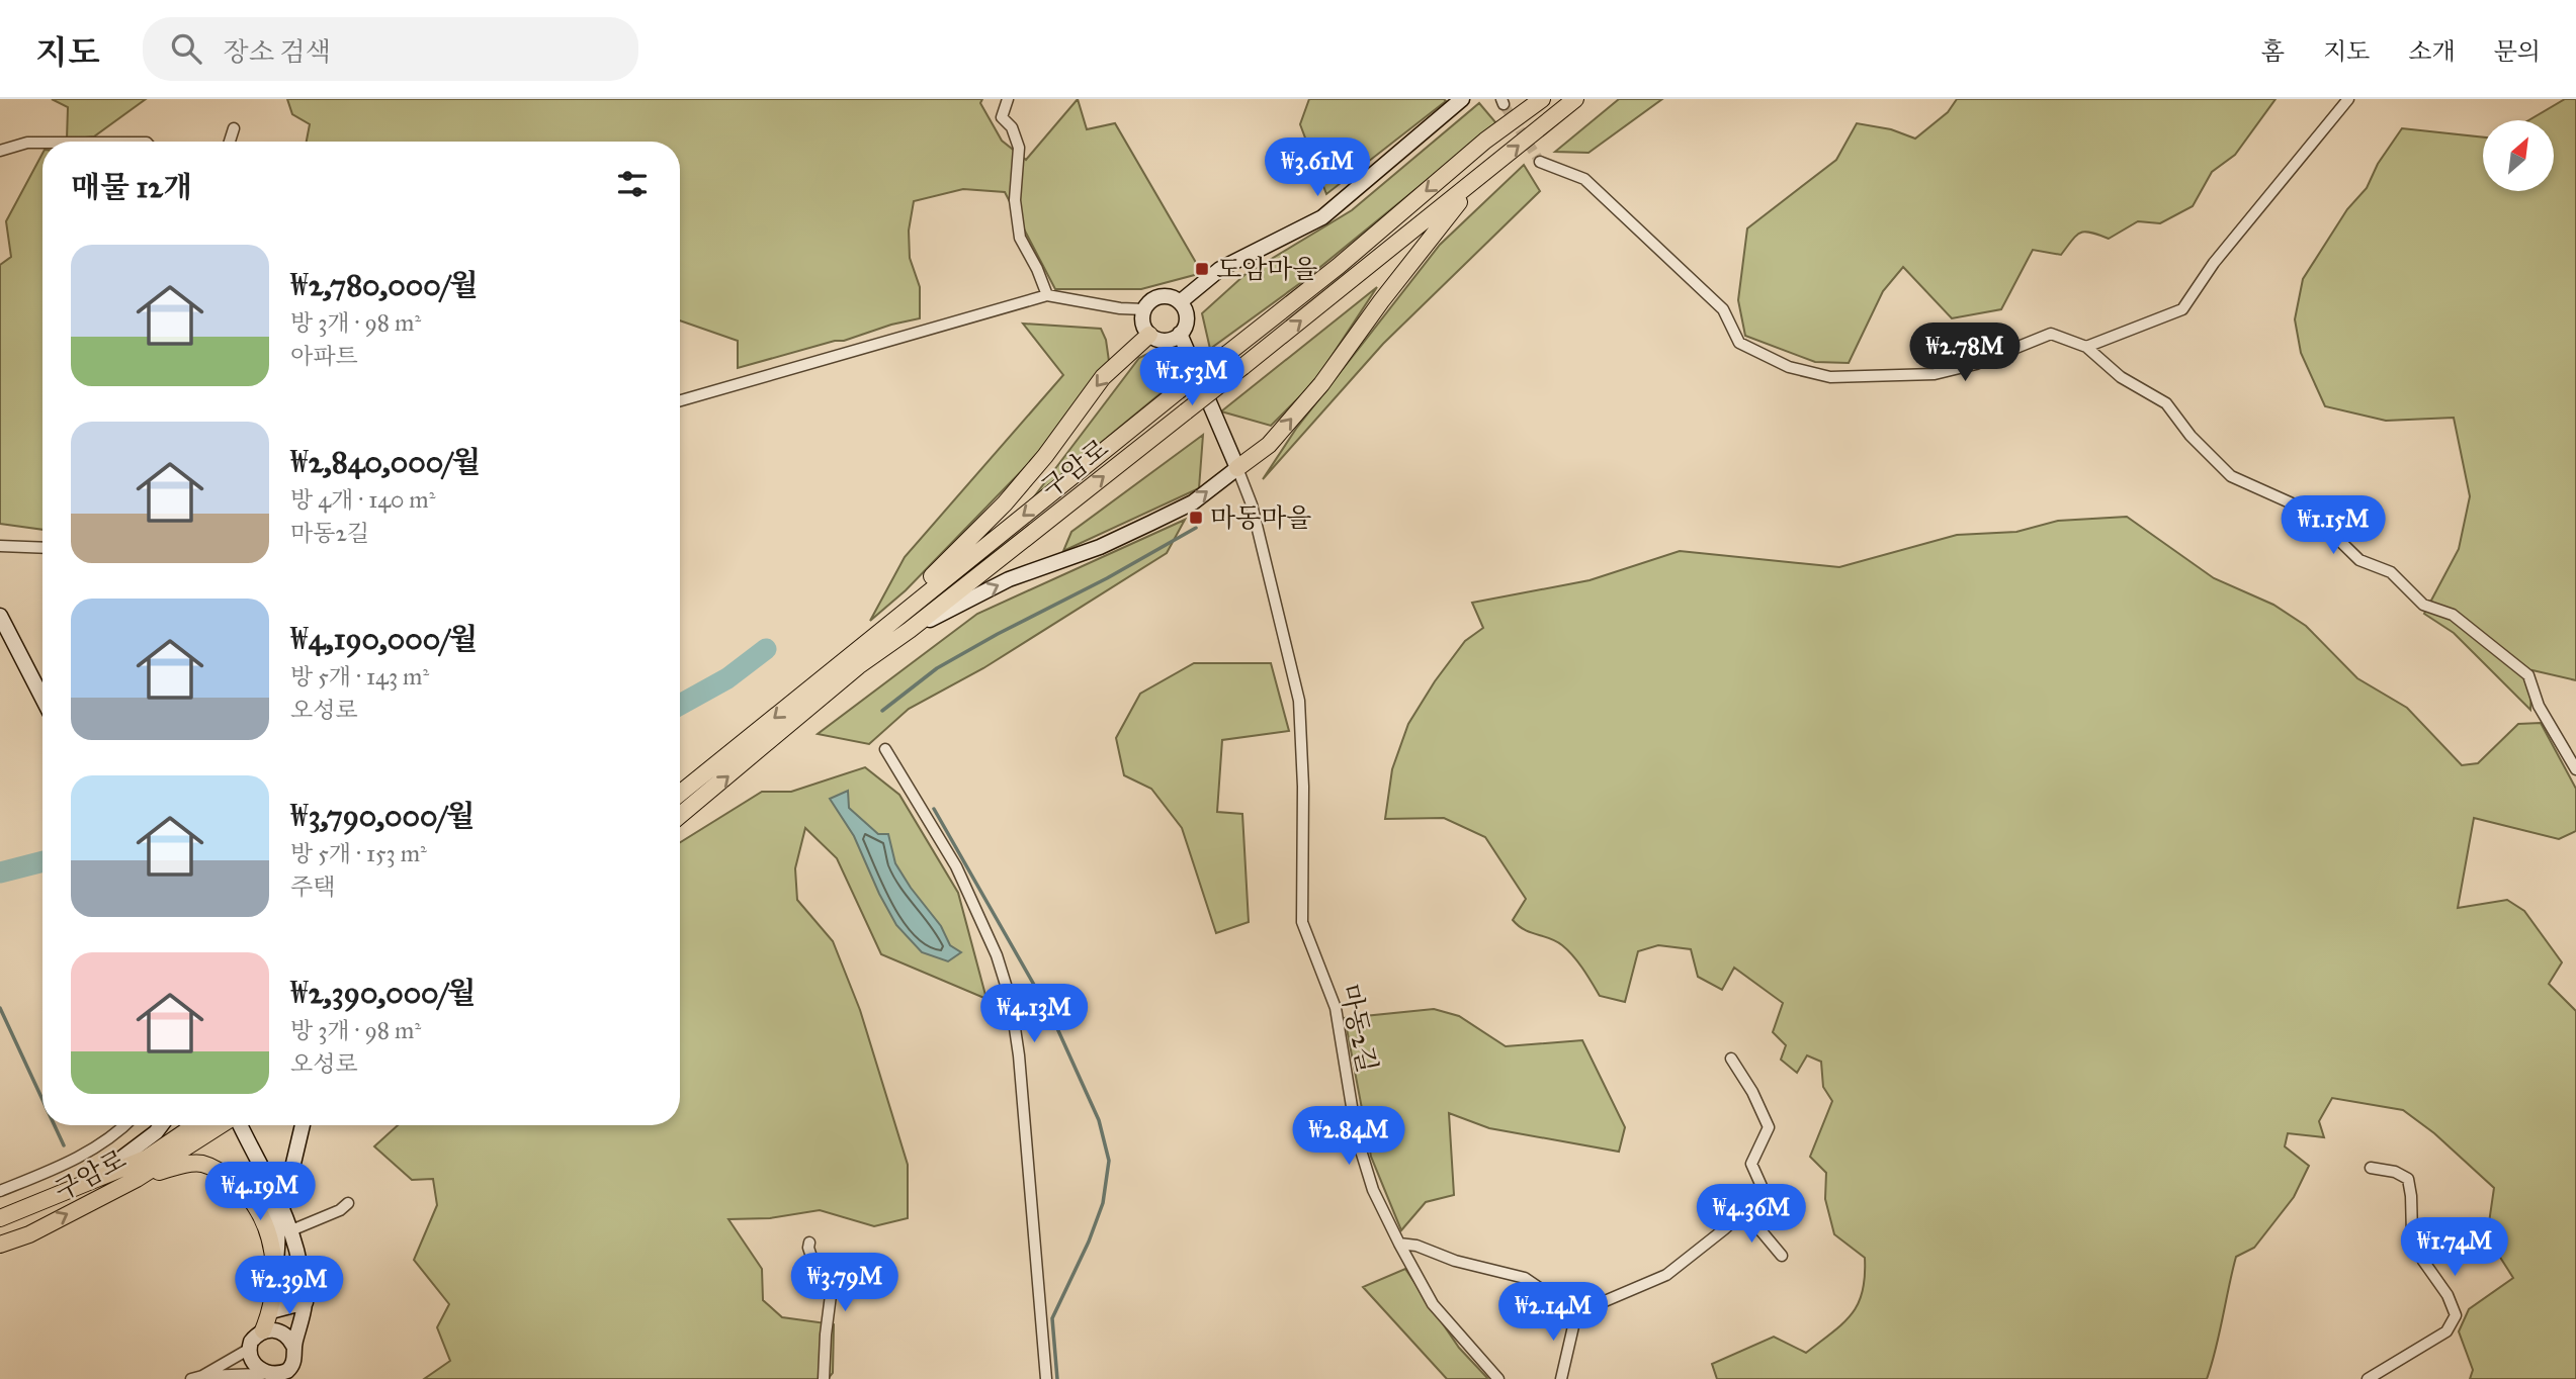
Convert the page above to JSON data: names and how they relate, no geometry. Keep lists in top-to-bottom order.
{
  "streets": {
    "main road": ["구암로"],
    "street": ["마동2길"]
  },
  "places": {
    "transit": ["도암마을", "마동마을"]
  },
  "north": "top right",
  "page": {
    "header": "지도",
    "search": "장소 검색",
    "nav": [
      "홈",
      "지도",
      "소개",
      "문의"
    ],
    "price": [
      "₩3.61M",
      "₩2.78M",
      "₩1.53M",
      "₩1.15M",
      "₩4.13M",
      "₩2.84M",
      "₩4.19M",
      "₩4.36M",
      "₩1.74M",
      "₩3.79M",
      "₩2.39M",
      "₩2.14M"
    ],
    "heading": "매물 12개",
    "list": [
      {
        "name": "₩2,780,000/월",
        "note": "방 3개 · 98 m² · 아파트"
      },
      {
        "name": "₩2,840,000/월",
        "note": "방 4개 · 140 m² · 마동2길"
      },
      {
        "name": "₩4,190,000/월",
        "note": "방 5개 · 143 m² · 오성로"
      },
      {
        "name": "₩3,790,000/월",
        "note": "방 5개 · 153 m² · 주택"
      },
      {
        "name": "₩2,390,000/월",
        "note": "방 3개 · 98 m² · 오성로"
      }
    ]
  }
}
